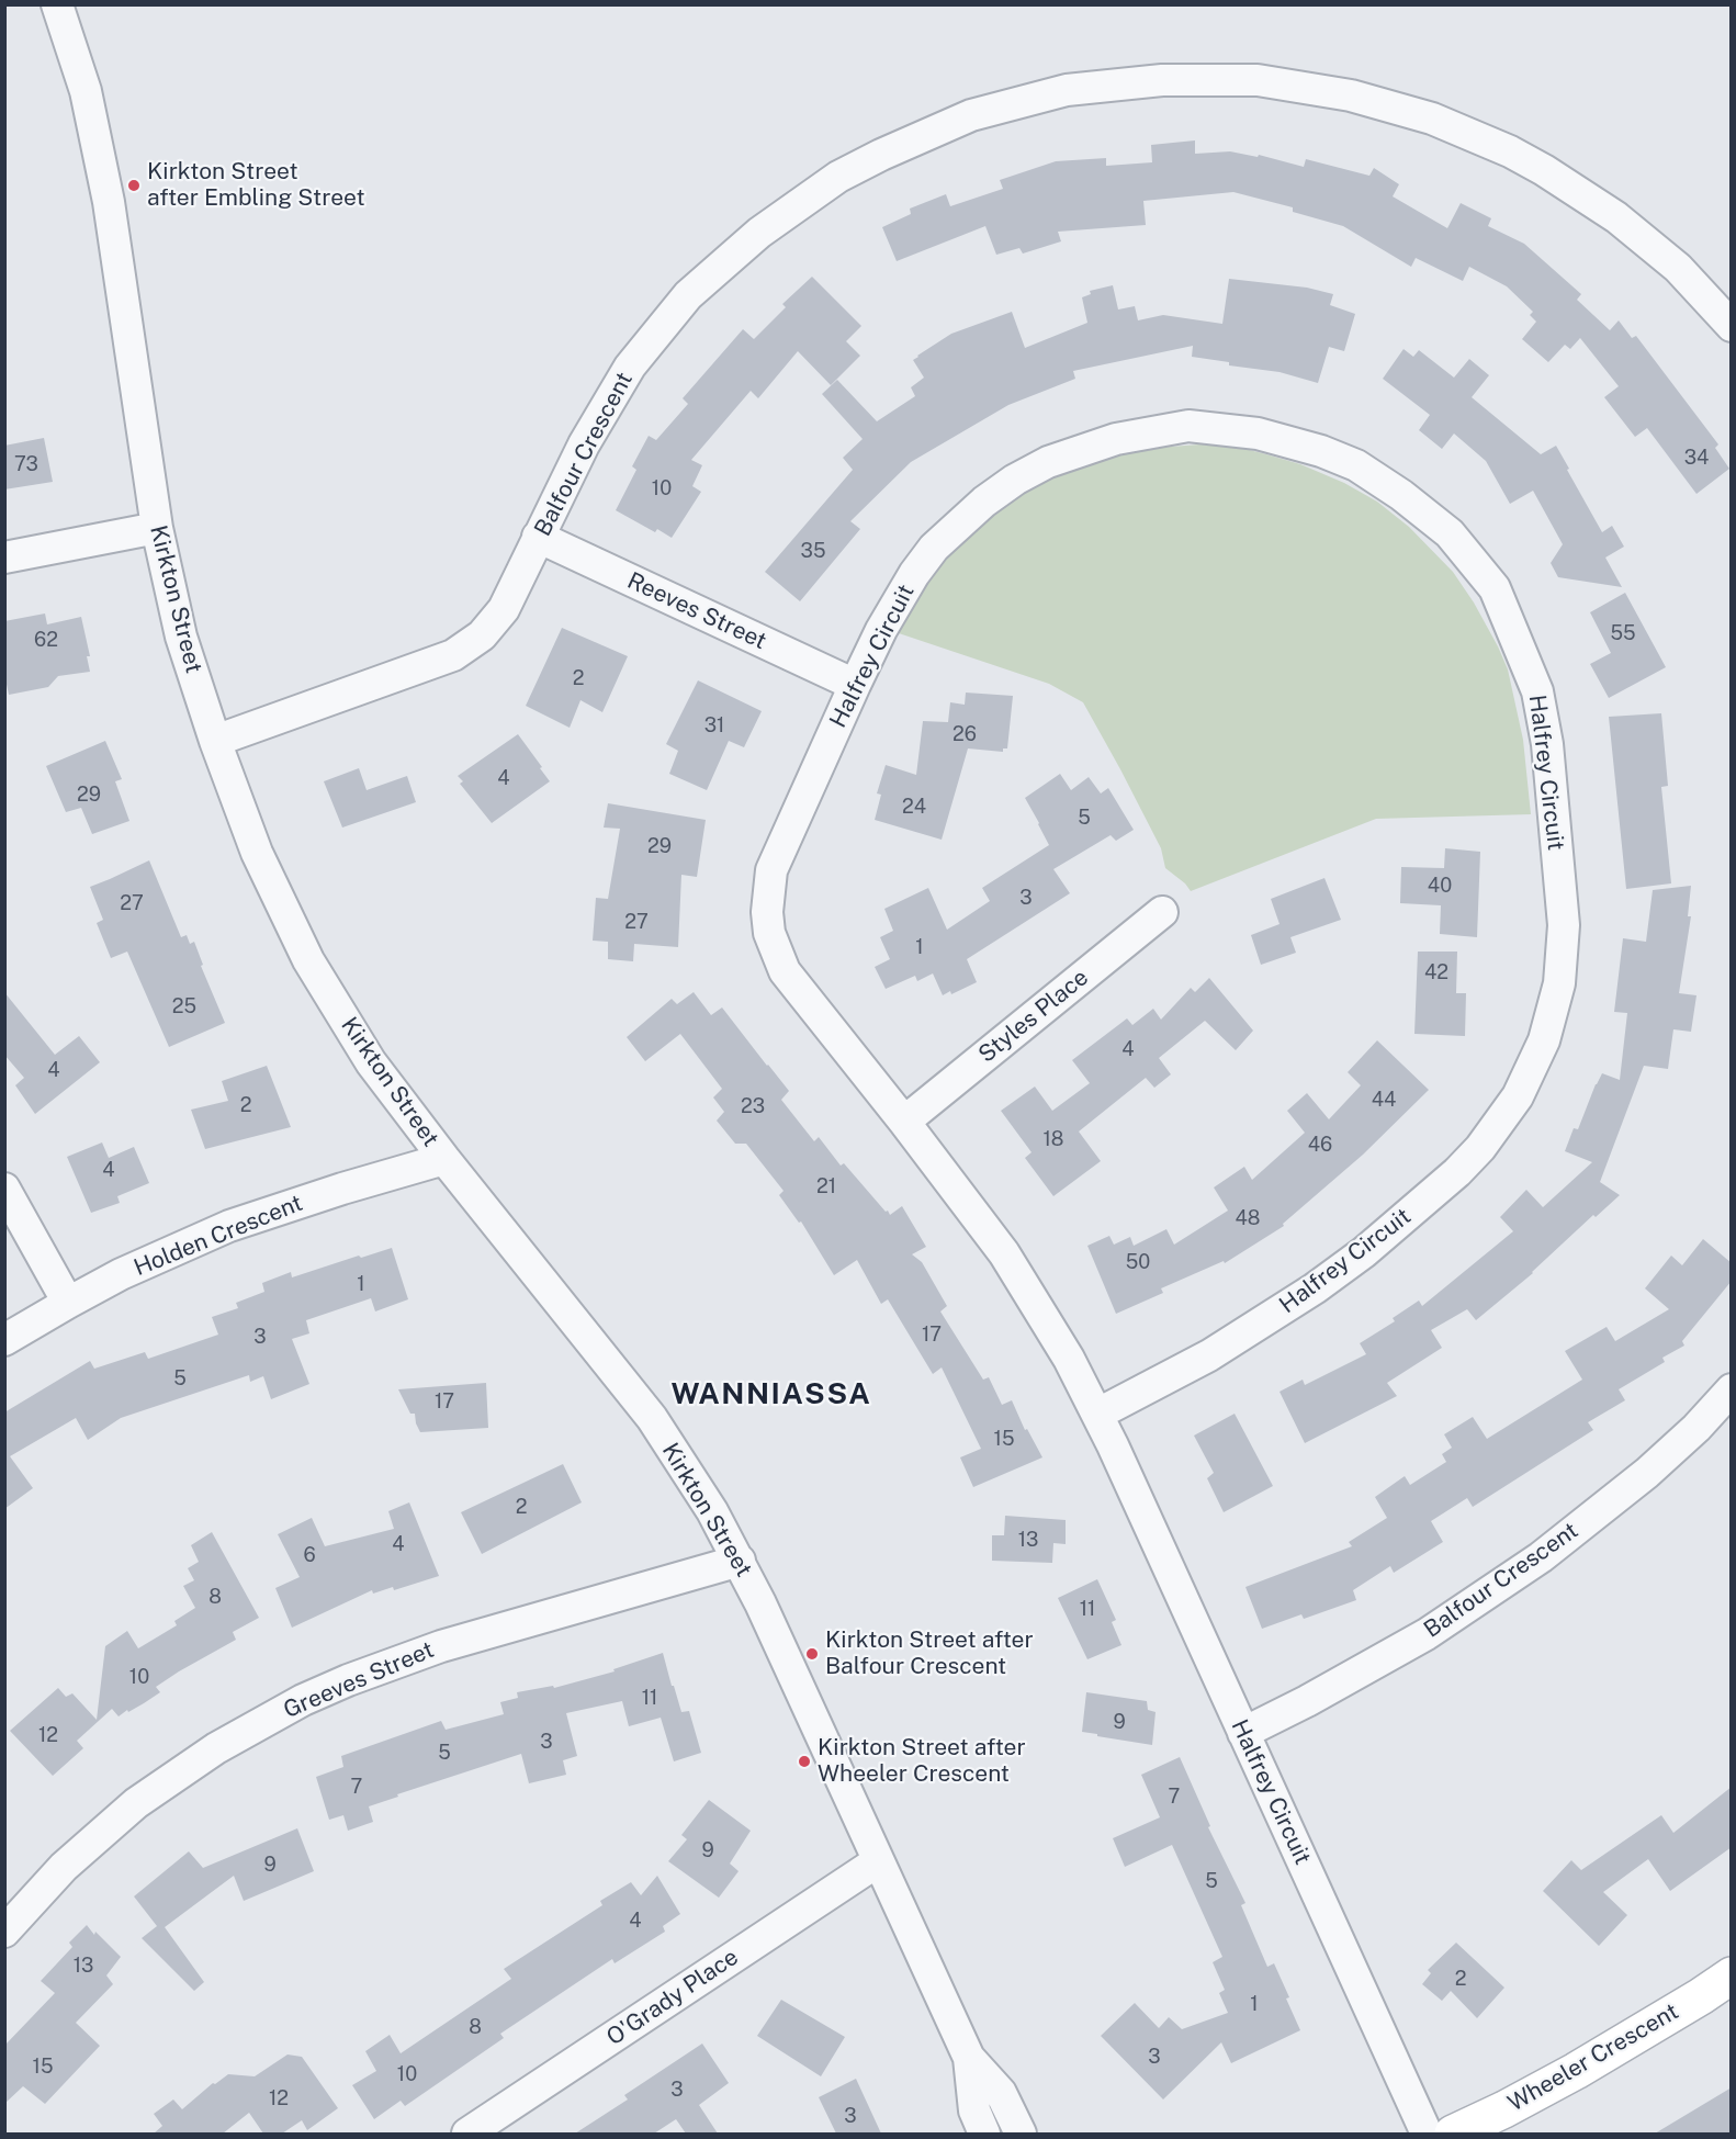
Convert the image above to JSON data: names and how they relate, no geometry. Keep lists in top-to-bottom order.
{
  "streets": {
    "street": [
      "Balfour Crescent",
      "Kirkton Street",
      "Reeves Street",
      "Halfrey Circuit",
      "Styles Place",
      "Holden Crescent",
      "Greeves Street",
      "O'Grady Place",
      "Wheeler Crescent"
    ]
  },
  "crossings": [
    ["Balfour Crescent", "Kirkton Street"],
    ["Balfour Crescent", "Reeves Street"],
    ["Balfour Crescent", "Halfrey Circuit"],
    ["Kirkton Street", "Holden Crescent"],
    ["Kirkton Street", "Greeves Street"],
    ["Kirkton Street", "O'Grady Place"],
    ["Reeves Street", "Halfrey Circuit"],
    ["Halfrey Circuit", "Styles Place"]
  ],
  "districts": ["WANNIASSA"],
  "places": ["Kirkton Street after Embling Street", "Kirkton Street after Balfour Crescent", "Kirkton Street after Wheeler Crescent"],
  "house_numbers": [
    "34",
    "73",
    "10",
    "35",
    "55",
    "62",
    "2",
    "31",
    "26",
    "4",
    "29",
    "24",
    "5",
    "29",
    "40",
    "3",
    "27",
    "27",
    "1",
    "42",
    "25",
    "4",
    "4",
    "44",
    "2",
    "23",
    "18",
    "46",
    "4",
    "21",
    "48",
    "50",
    "1",
    "17",
    "3",
    "5",
    "17",
    "15",
    "2",
    "13",
    "4",
    "6",
    "8",
    "11",
    "10",
    "11",
    "9",
    "12",
    "3",
    "5",
    "7",
    "7",
    "9",
    "9",
    "5",
    "4",
    "13",
    "2",
    "1",
    "8",
    "3",
    "15",
    "10",
    "3",
    "12",
    "3"
  ]
}
